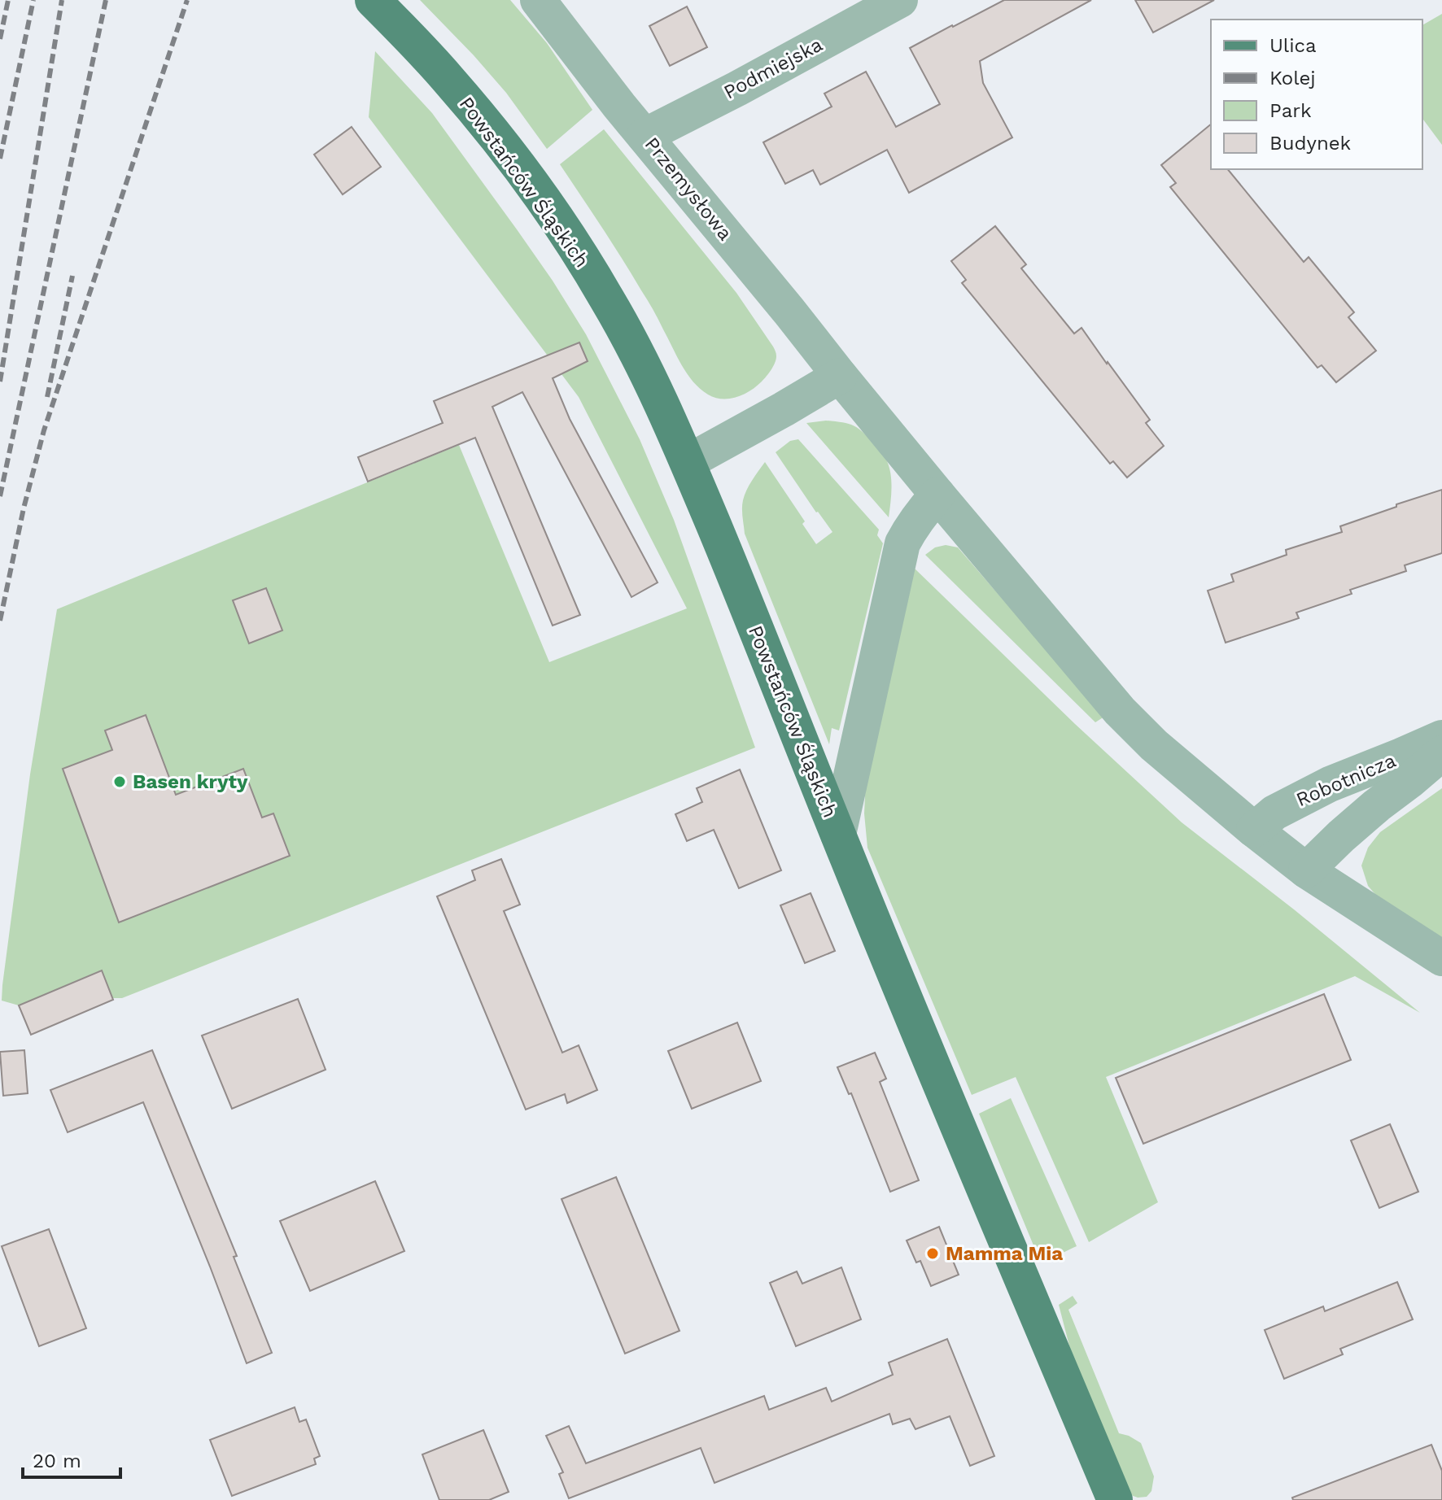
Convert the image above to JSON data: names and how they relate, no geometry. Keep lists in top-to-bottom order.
{
  "streets": {
    "main road": ["Powstańców Śląskich"],
    "street": ["Podmiejska", "Przemysłowa", "Robotnicza"]
  },
  "crossings": [
    ["Podmiejska", "Przemysłowa"],
    ["Przemysłowa", "Robotnicza"]
  ],
  "places": ["Basen kryty", "Mamma Mia"],
  "legend": [
    "Ulica",
    "Kolej",
    "Park",
    "Budynek"
  ],
  "scale_bar": "20 m"
}
